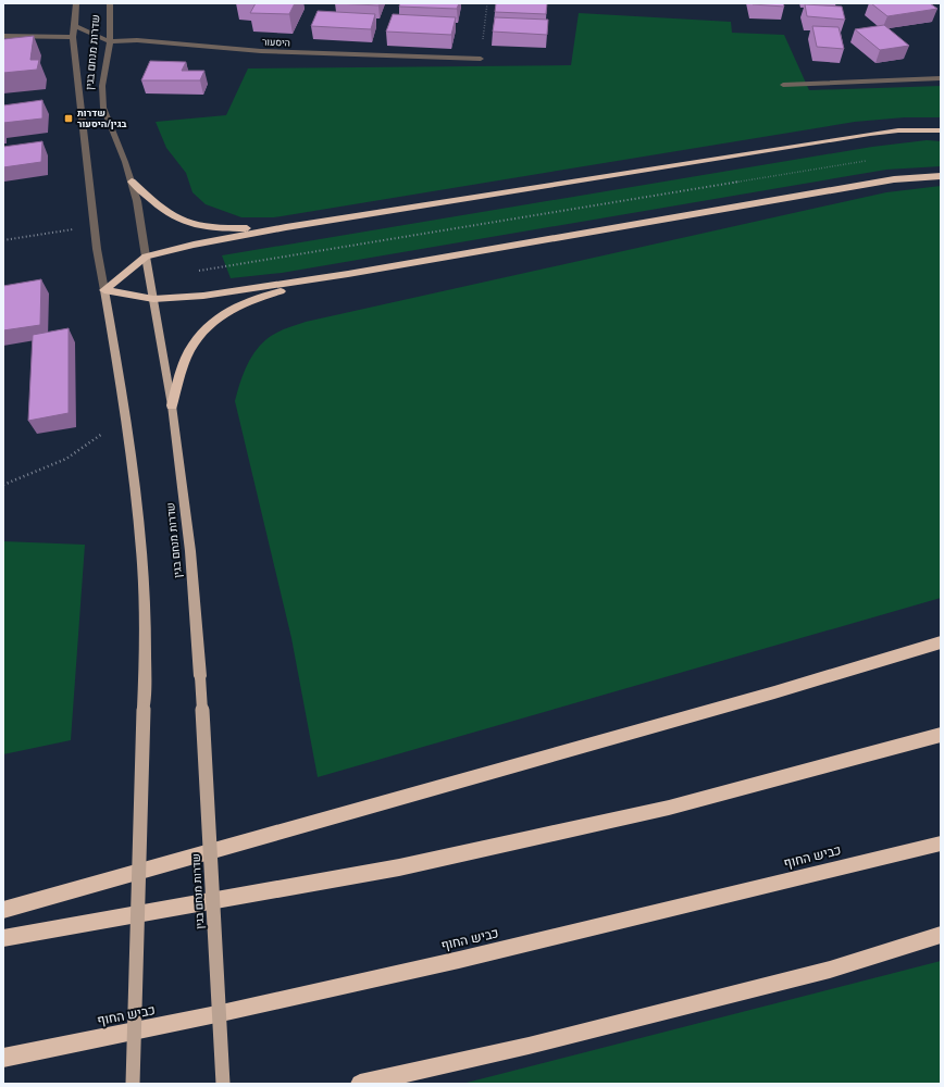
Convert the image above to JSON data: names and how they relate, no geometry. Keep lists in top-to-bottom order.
{
  "streets": {
    "highway": ["כביש החוף"],
    "main road": ["שדרות מנחם בגין"],
    "street": ["היסעור"]
  },
  "crossings": [
    ["היסעור", "שדרות מנחם בגין"]
  ],
  "places": {
    "transit": ["שדרות בגין/היסעור"]
  }
}
